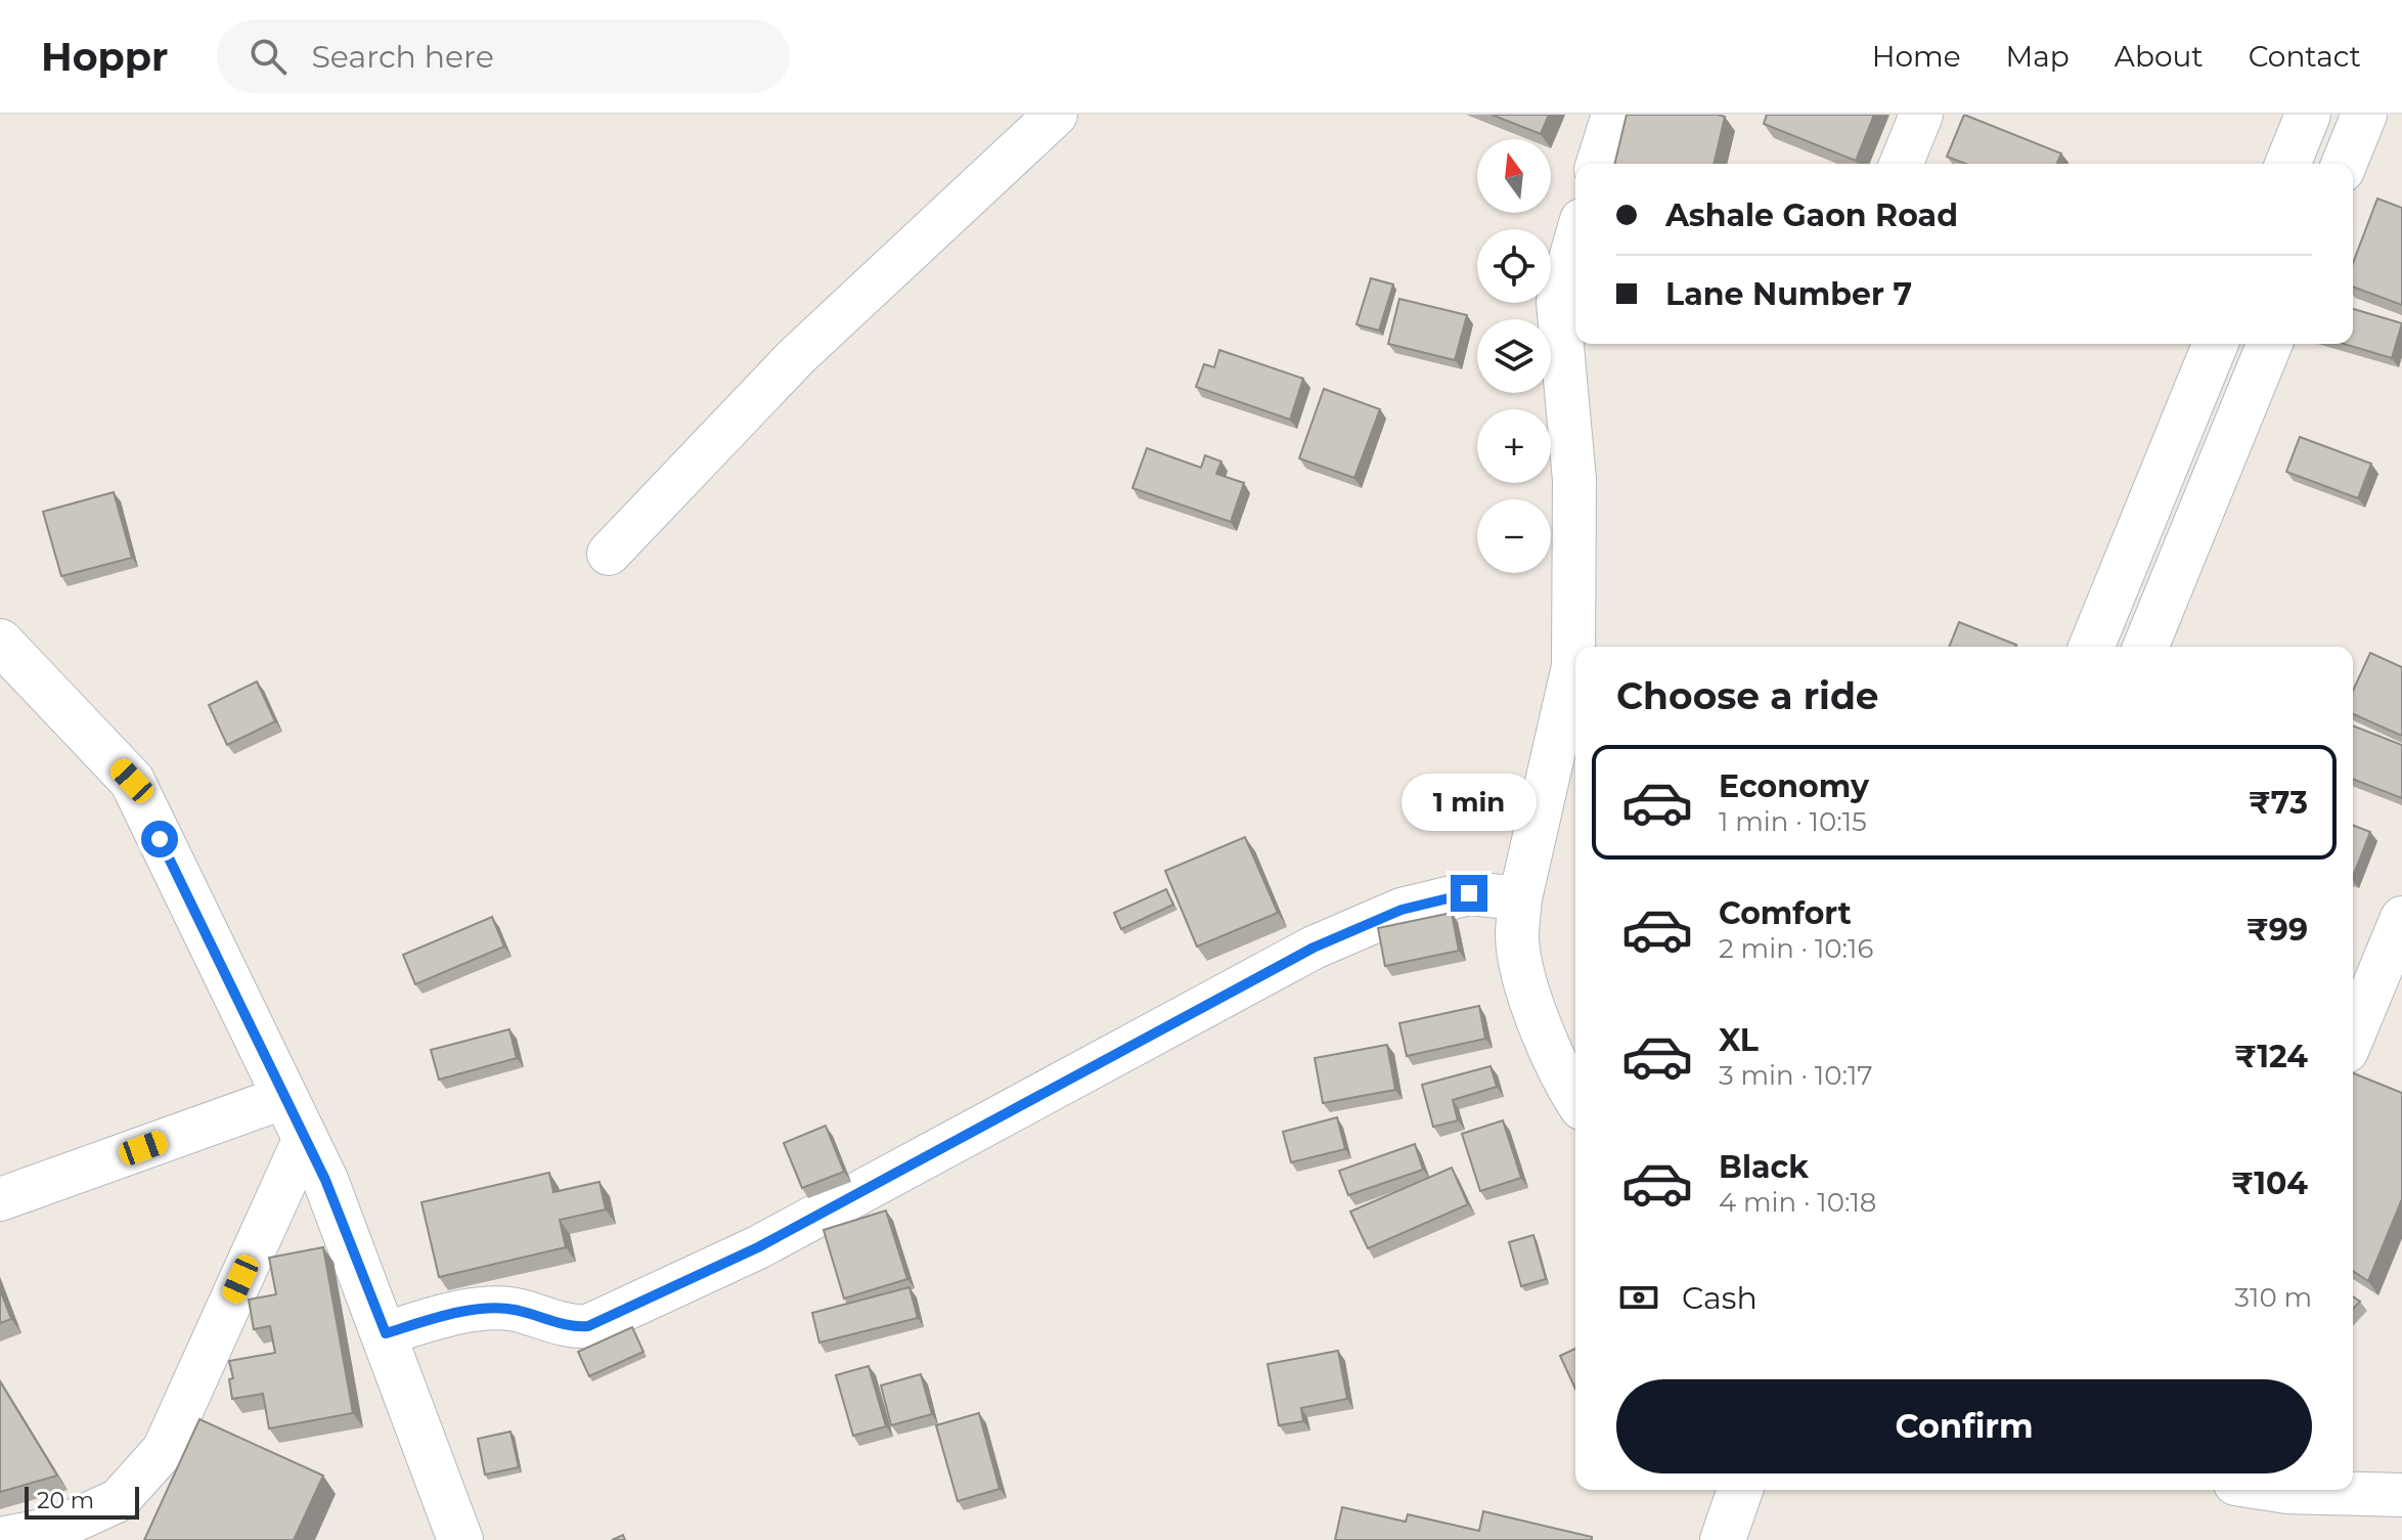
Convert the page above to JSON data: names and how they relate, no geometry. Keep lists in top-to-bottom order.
{
  "scale_bar": "20 m",
  "north": "top",
  "page": {
    "header": "Hoppr",
    "search": "Search here",
    "nav": [
      "Home",
      "Map",
      "About",
      "Contact"
    ],
    "map_buttons": ["+", "−"],
    "banner": ["Ashale Gaon Road", "Lane Number 7"],
    "heading": "Choose a ride",
    "list": [
      {
        "name": "Economy",
        "note": "1 min · 10:15",
        "value": "₹73"
      },
      {
        "name": "Comfort",
        "note": "2 min · 10:16",
        "value": "₹99"
      },
      {
        "name": "XL",
        "note": "3 min · 10:17",
        "value": "₹124"
      },
      {
        "name": "Black",
        "note": "4 min · 10:18",
        "value": "₹104"
      }
    ],
    "bubble": "1 min",
    "pay": ["Cash", "310 m"],
    "buttons": "Confirm",
    "scale": "20 m"
  }
}
